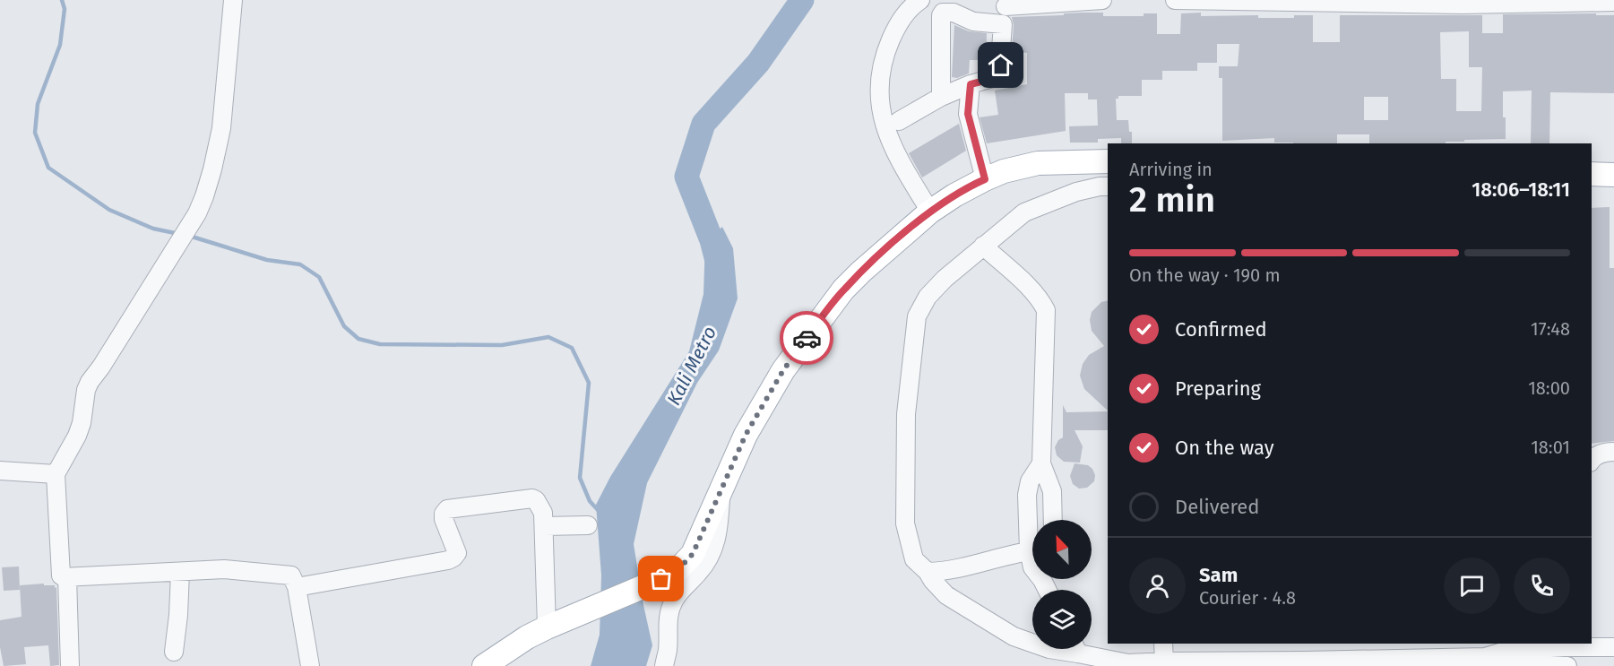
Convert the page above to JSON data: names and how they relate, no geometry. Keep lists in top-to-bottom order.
{
  "water": ["Kali Metro"],
  "north": "top left",
  "page": {
    "heading": ["2 min", "Arriving in", "18:06–18:11"],
    "panel": ["Sam", "Courier · 4.8"],
    "bar": "On the way · 190 m",
    "list": [
      ["Confirmed", "17:48"],
      ["Preparing", "18:00"],
      ["On the way", "18:01"],
      "Delivered"
    ]
  }
}
